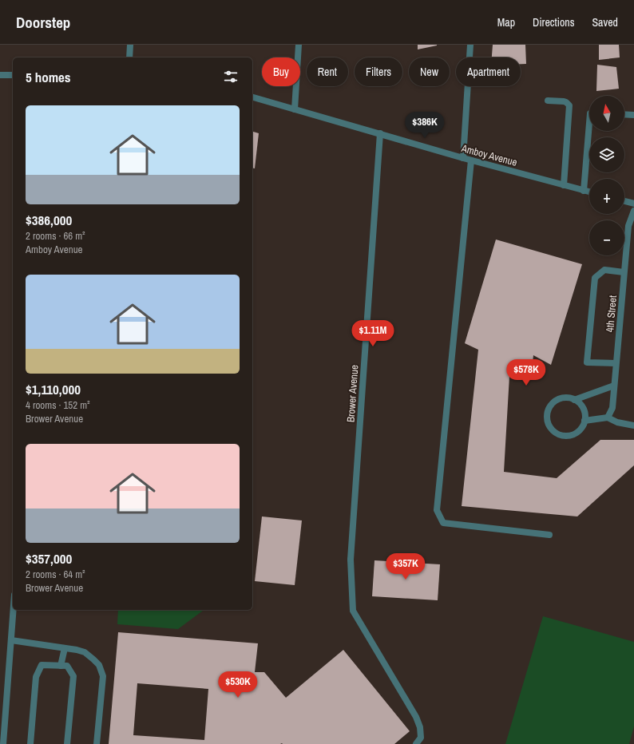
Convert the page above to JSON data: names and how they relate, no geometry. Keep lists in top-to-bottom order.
{
  "streets": {
    "street": ["Amboy Avenue", "4th Street", "Brower Avenue"]
  },
  "crossings": [
    ["Amboy Avenue", "Brower Avenue"]
  ],
  "north": "top",
  "page": {
    "header": "Doorstep",
    "nav": ["Map", "Directions", "Saved"],
    "chip": [
      "Buy",
      "Rent",
      "Filters",
      "New",
      "Apartment"
    ],
    "heading": "5 homes",
    "map_buttons": ["+", "−"],
    "list": [
      {
        "name": "$386,000",
        "note": "2 rooms · 66 m² · Amboy Avenue"
      },
      {
        "name": "$1,110,000",
        "note": "4 rooms · 152 m² · Brower Avenue"
      },
      {
        "name": "$357,000",
        "note": "2 rooms · 64 m² · Brower Avenue"
      }
    ],
    "price": [
      "$386K",
      "$1.11M",
      "$578K",
      "$357K",
      "$530K"
    ]
  }
}
